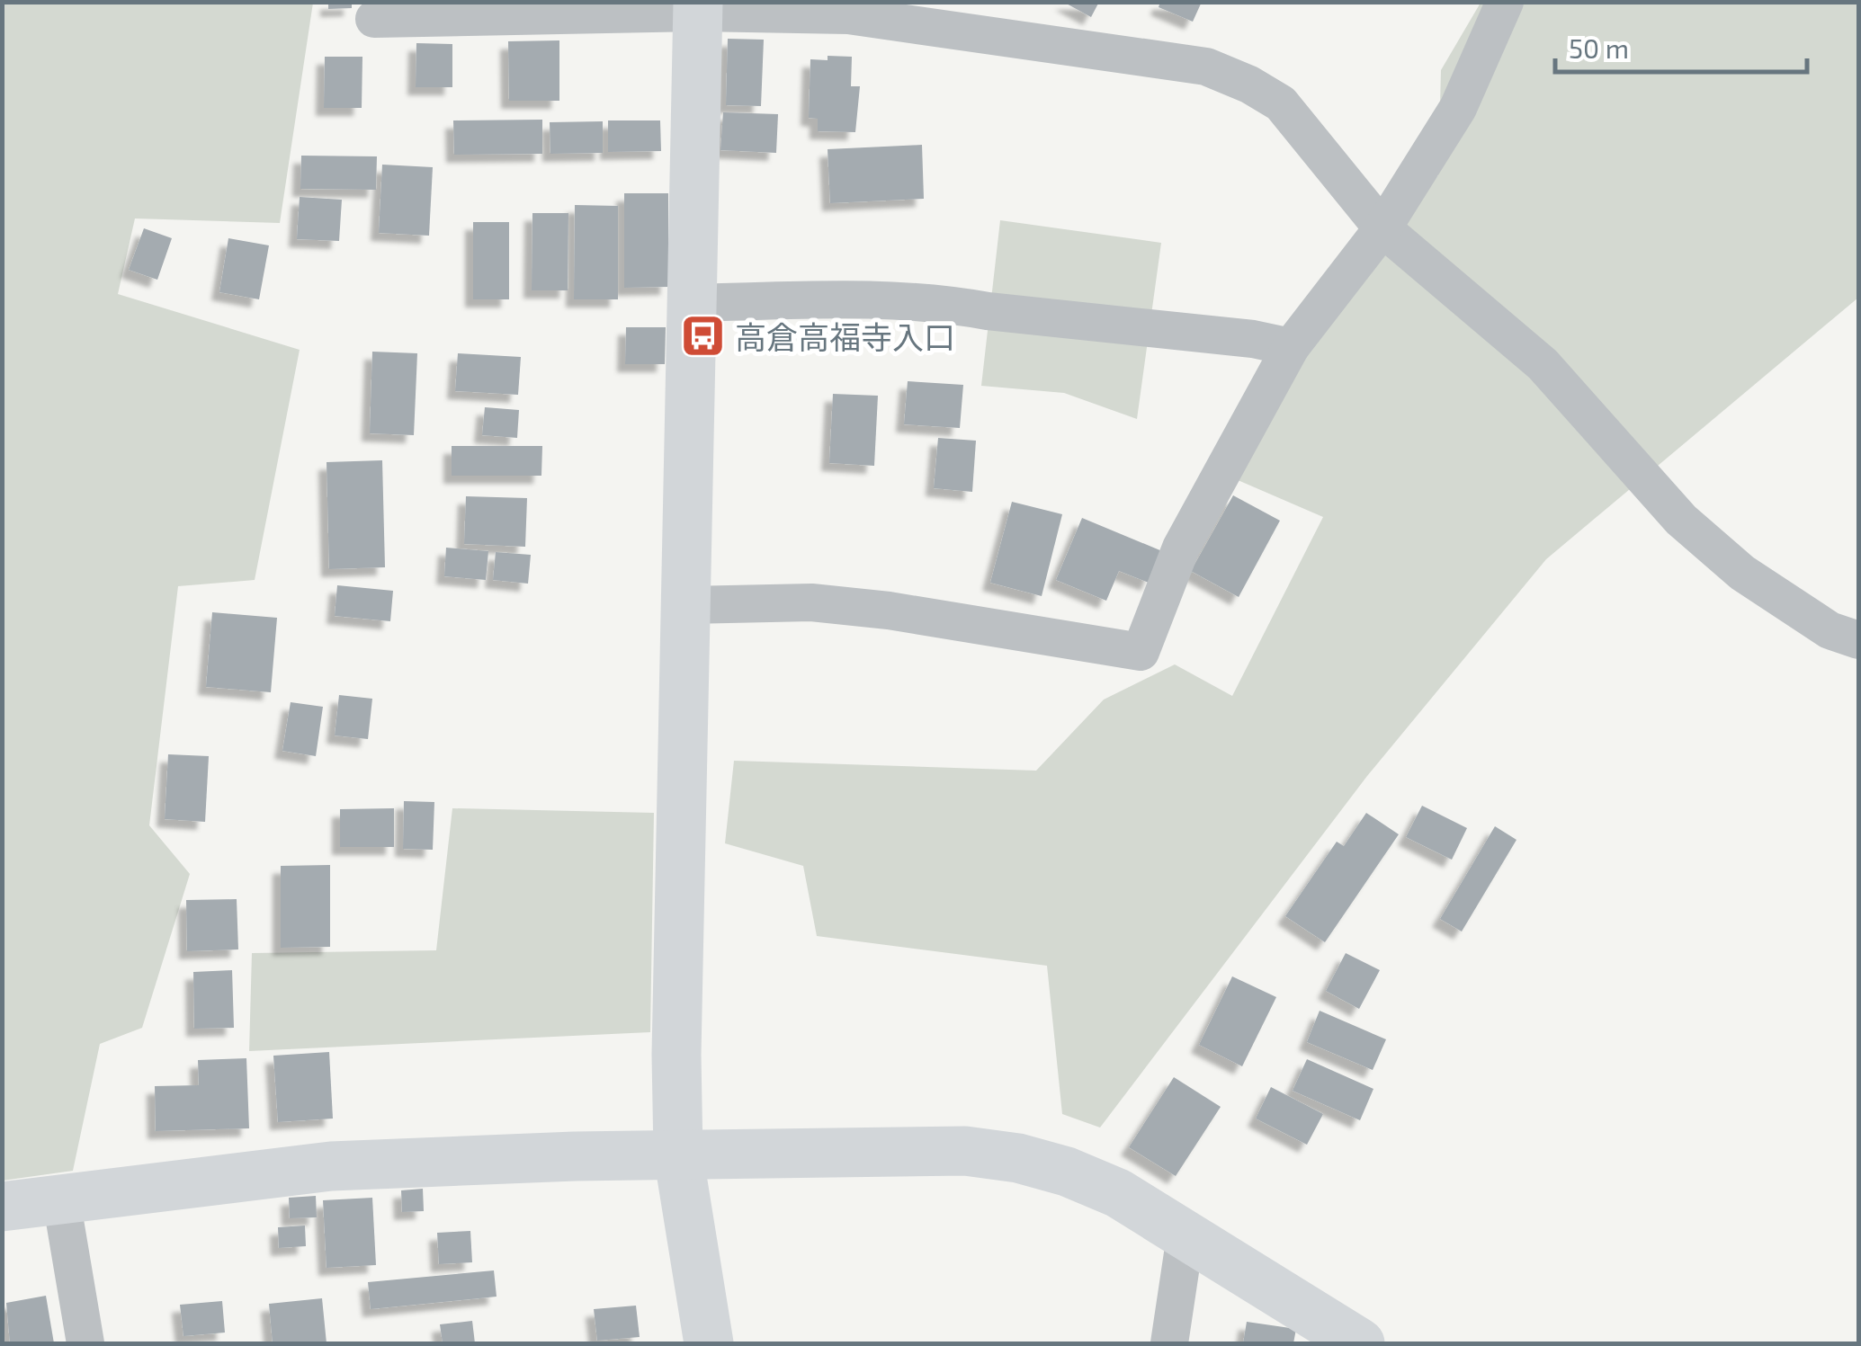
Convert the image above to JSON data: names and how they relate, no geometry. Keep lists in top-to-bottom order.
{
  "places": {
    "bus stop": ["高倉高福寺入口"]
  },
  "scale_bar": "50 m"
}
